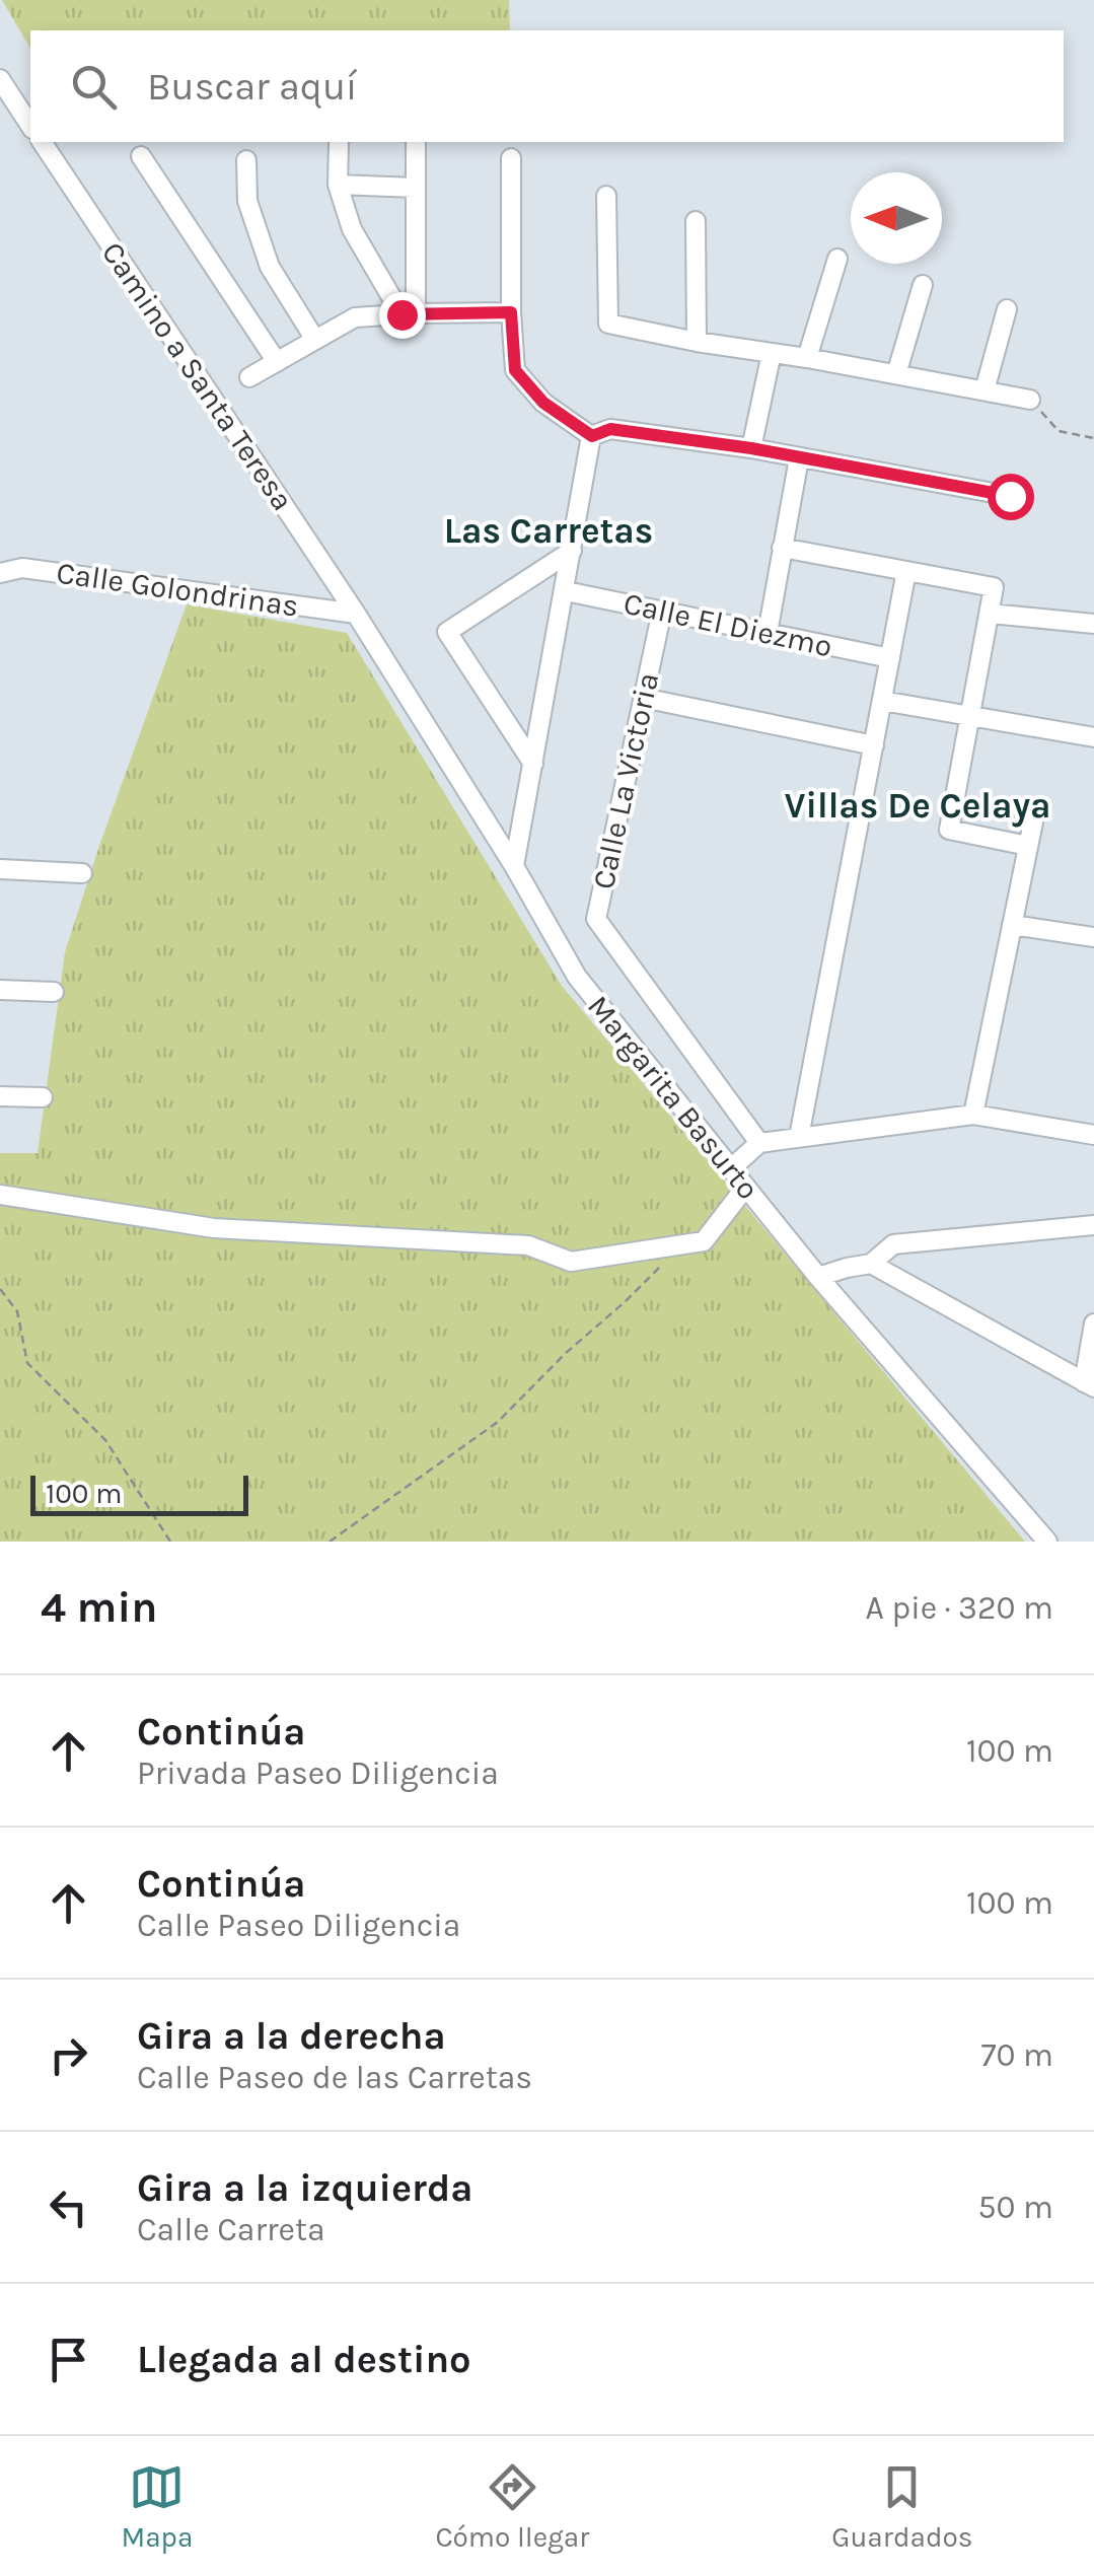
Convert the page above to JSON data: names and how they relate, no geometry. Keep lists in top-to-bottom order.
{
  "streets": {
    "street": [
      "Camino a Santa Teresa",
      "Calle Golondrinas",
      "Calle El Diezmo",
      "Calle La Victoria",
      "Margarita Basurto"
    ]
  },
  "crossings": [
    ["Camino a Santa Teresa", "Calle Golondrinas"],
    ["Camino a Santa Teresa", "Margarita Basurto"],
    ["Calle Golondrinas", "Margarita Basurto"],
    ["Calle El Diezmo", "Calle La Victoria"]
  ],
  "districts": ["Las Carretas", "Villas De Celaya"],
  "scale_bar": "100 m",
  "north": "left",
  "page": {
    "search": "Buscar aquí",
    "scale": "100 m",
    "heading": ["4 min", "A pie · 320 m"],
    "list": [
      ["Continúa", "Privada Paseo Diligencia", "100 m"],
      ["Continúa", "Calle Paseo Diligencia", "100 m"],
      ["Gira a la derecha", "Calle Paseo de las Carretas", "70 m"],
      ["Gira a la izquierda", "Calle Carreta", "50 m"],
      "Llegada al destino"
    ],
    "nav": ["Mapa", "Cómo llegar", "Guardados"]
  }
}
